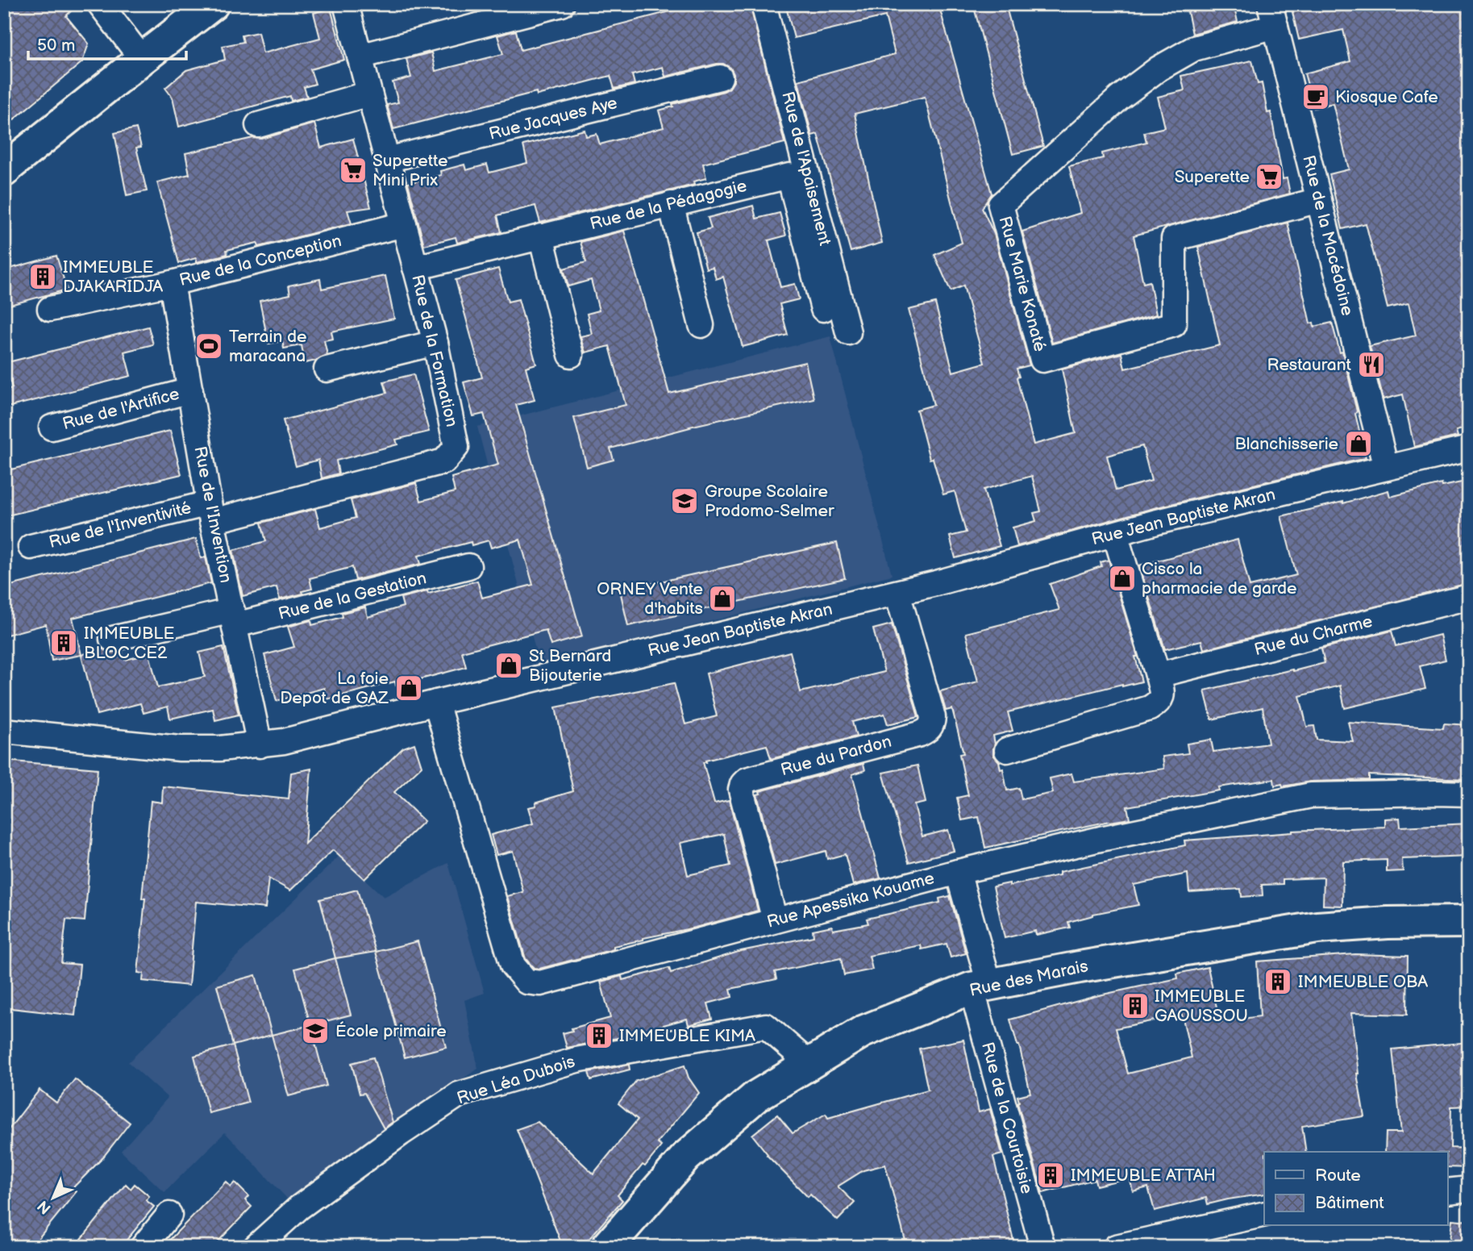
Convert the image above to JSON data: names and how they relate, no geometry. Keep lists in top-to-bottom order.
{
  "streets": {
    "street": [
      "Rue Jacques Aye",
      "Rue de l'Apaisement",
      "Rue de la Pédagogie",
      "Rue de la Macédoine",
      "Rue de la Conception",
      "Rue Marie Konaté",
      "Rue de la Formation",
      "Rue de l'Artifice",
      "Rue de l'Invention",
      "Rue Jean Baptiste Akran",
      "Rue de l'Inventivité",
      "Rue de la Gestation",
      "Rue du Charme",
      "Rue du Pardon",
      "Rue Apessika Kouame",
      "Rue des Marais",
      "Rue Léa Dubois",
      "Rue de la Courtoisie"
    ]
  },
  "crossings": [
    ["Rue Jacques Aye", "Rue de la Formation"],
    ["Rue de la Pédagogie", "Rue de la Formation"],
    ["Rue de la Macédoine", "Rue Marie Konaté"],
    ["Rue de la Macédoine", "Rue Jean Baptiste Akran"],
    ["Rue de la Conception", "Rue de la Formation"],
    ["Rue de la Conception", "Rue de l'Invention"],
    ["Rue de la Formation", "Rue de l'Invention"],
    ["Rue de la Formation", "Rue de l'Inventivité"],
    ["Rue de l'Artifice", "Rue de l'Invention"],
    ["Rue de l'Invention", "Rue Jean Baptiste Akran"],
    ["Rue de l'Invention", "Rue de l'Inventivité"],
    ["Rue de l'Invention", "Rue de la Gestation"],
    ["Rue Jean Baptiste Akran", "Rue du Pardon"],
    ["Rue Jean Baptiste Akran", "Rue Apessika Kouame"],
    ["Rue du Pardon", "Rue Apessika Kouame"],
    ["Rue Apessika Kouame", "Rue de la Courtoisie"],
    ["Rue des Marais", "Rue Léa Dubois"],
    ["Rue des Marais", "Rue de la Courtoisie"]
  ],
  "places": {
    "cafe": ["Kiosque Cafe"],
    "supermarket": ["Superette Mini Prix", "Superette"],
    "building": [
      "IMMEUBLE DJAKARIDJA",
      "IMMEUBLE BLOC CE2",
      "IMMEUBLE OBA",
      "IMMEUBLE GAOUSSOU",
      "IMMEUBLE KIMA",
      "IMMEUBLE ATTAH"
    ],
    "sports": ["Terrain de maracana"],
    "restaurant": ["Restaurant"],
    "shop": [
      "Blanchisserie",
      "Cisco la pharmacie de garde",
      "ORNEY Vente d'habits",
      "St Bernard Bijouterie",
      "La foie Depot de GAZ"
    ],
    "school or university": ["Groupe Scolaire Prodomo-Selmer", "École primaire"]
  },
  "legend": ["Route", "Bâtiment"],
  "scale_bar": "50 m",
  "north": "bottom left"
}
